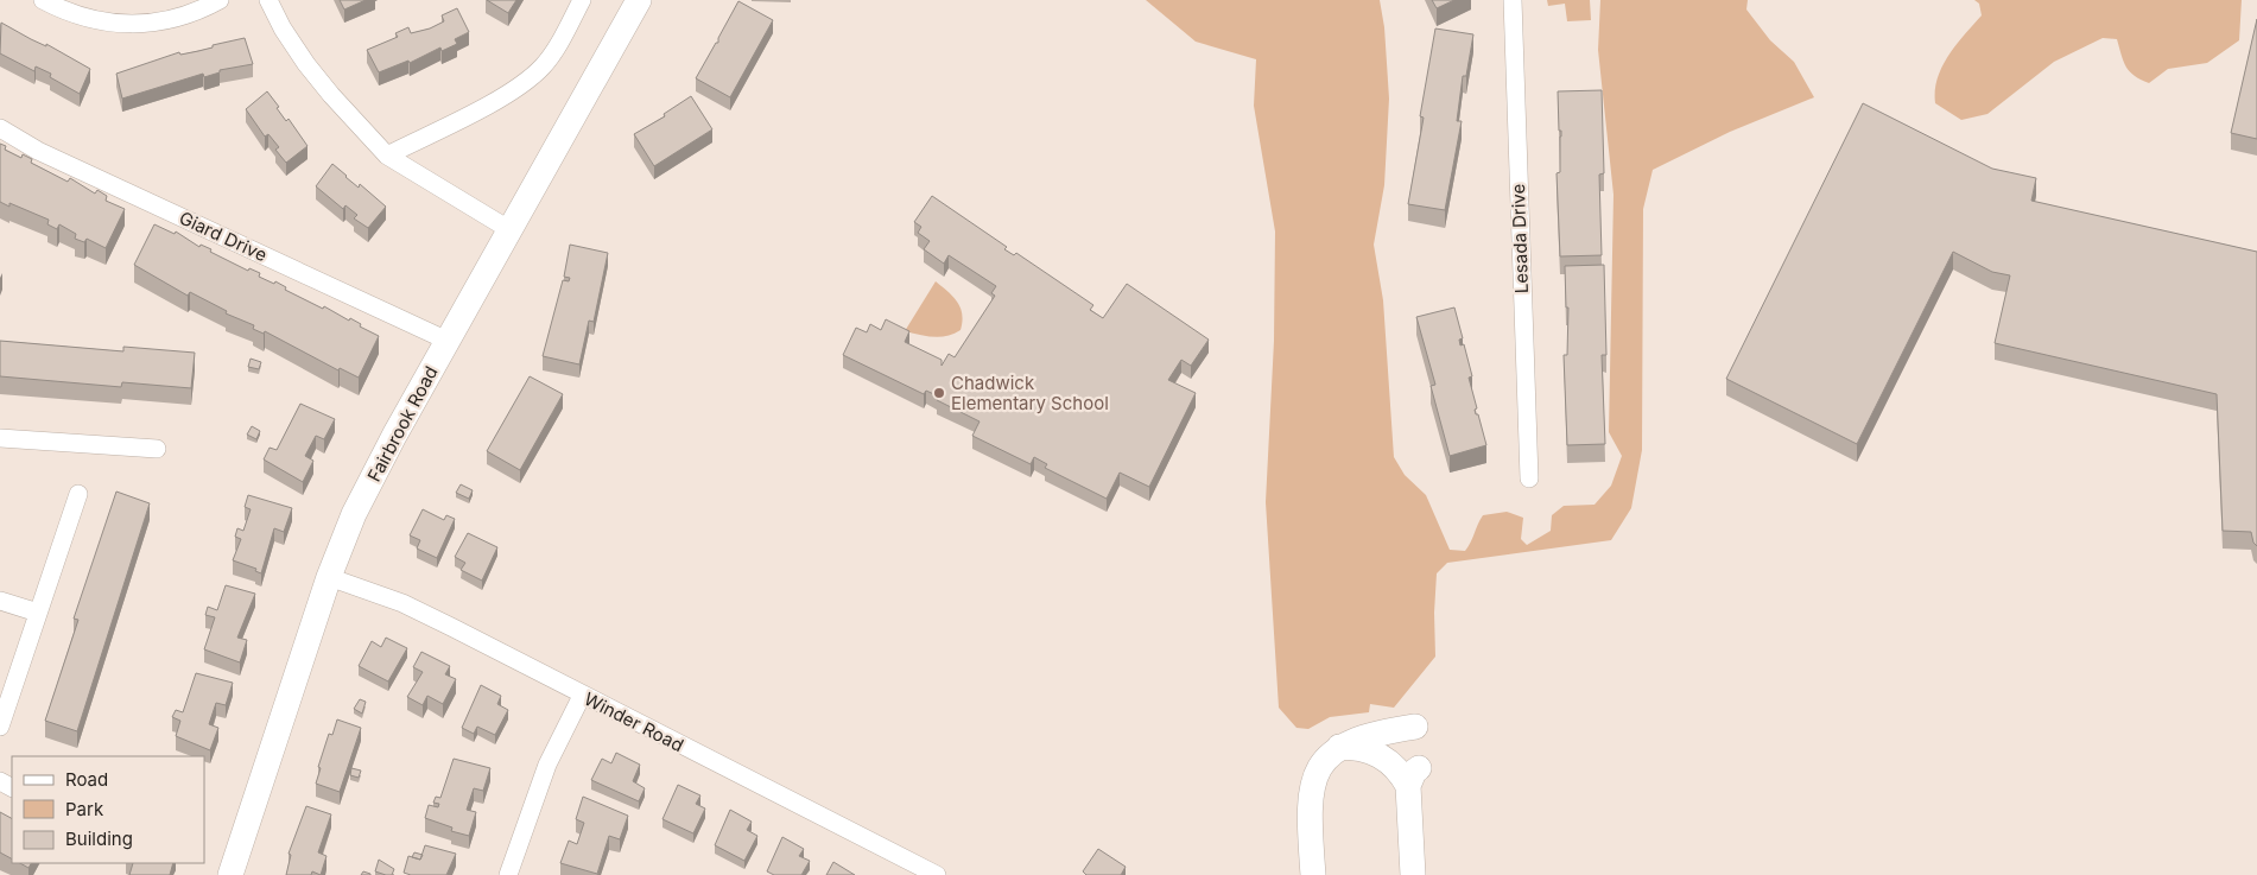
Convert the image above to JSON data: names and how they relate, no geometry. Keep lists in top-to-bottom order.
{
  "streets": {
    "street": [
      "Giard Drive",
      "Lesada Drive",
      "Fairbrook Road",
      "Winder Road"
    ]
  },
  "crossings": [
    ["Giard Drive", "Fairbrook Road"],
    ["Fairbrook Road", "Winder Road"]
  ],
  "places": ["Chadwick Elementary School"],
  "legend": ["Road", "Park", "Building"]
}
